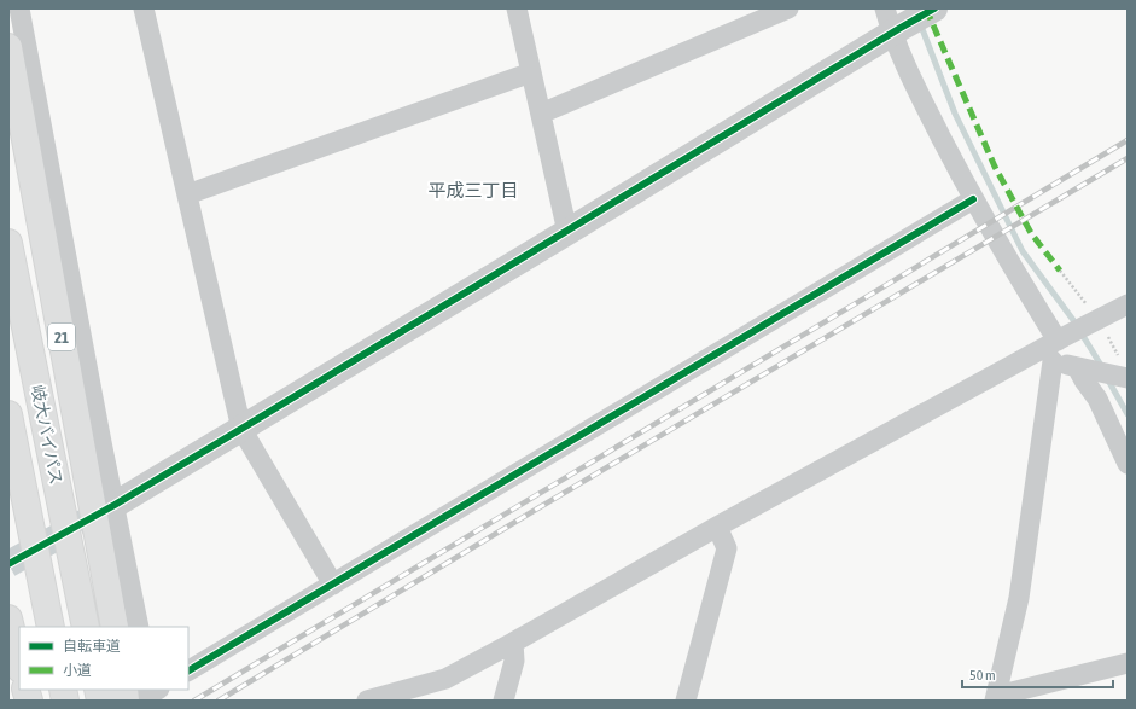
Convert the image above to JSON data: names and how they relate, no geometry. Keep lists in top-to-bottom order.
{
  "streets": {
    "highway": ["21", "岐大バイパス"]
  },
  "districts": ["平成三丁目"],
  "legend": ["自転車道", "小道"],
  "scale_bar": "50 m"
}
